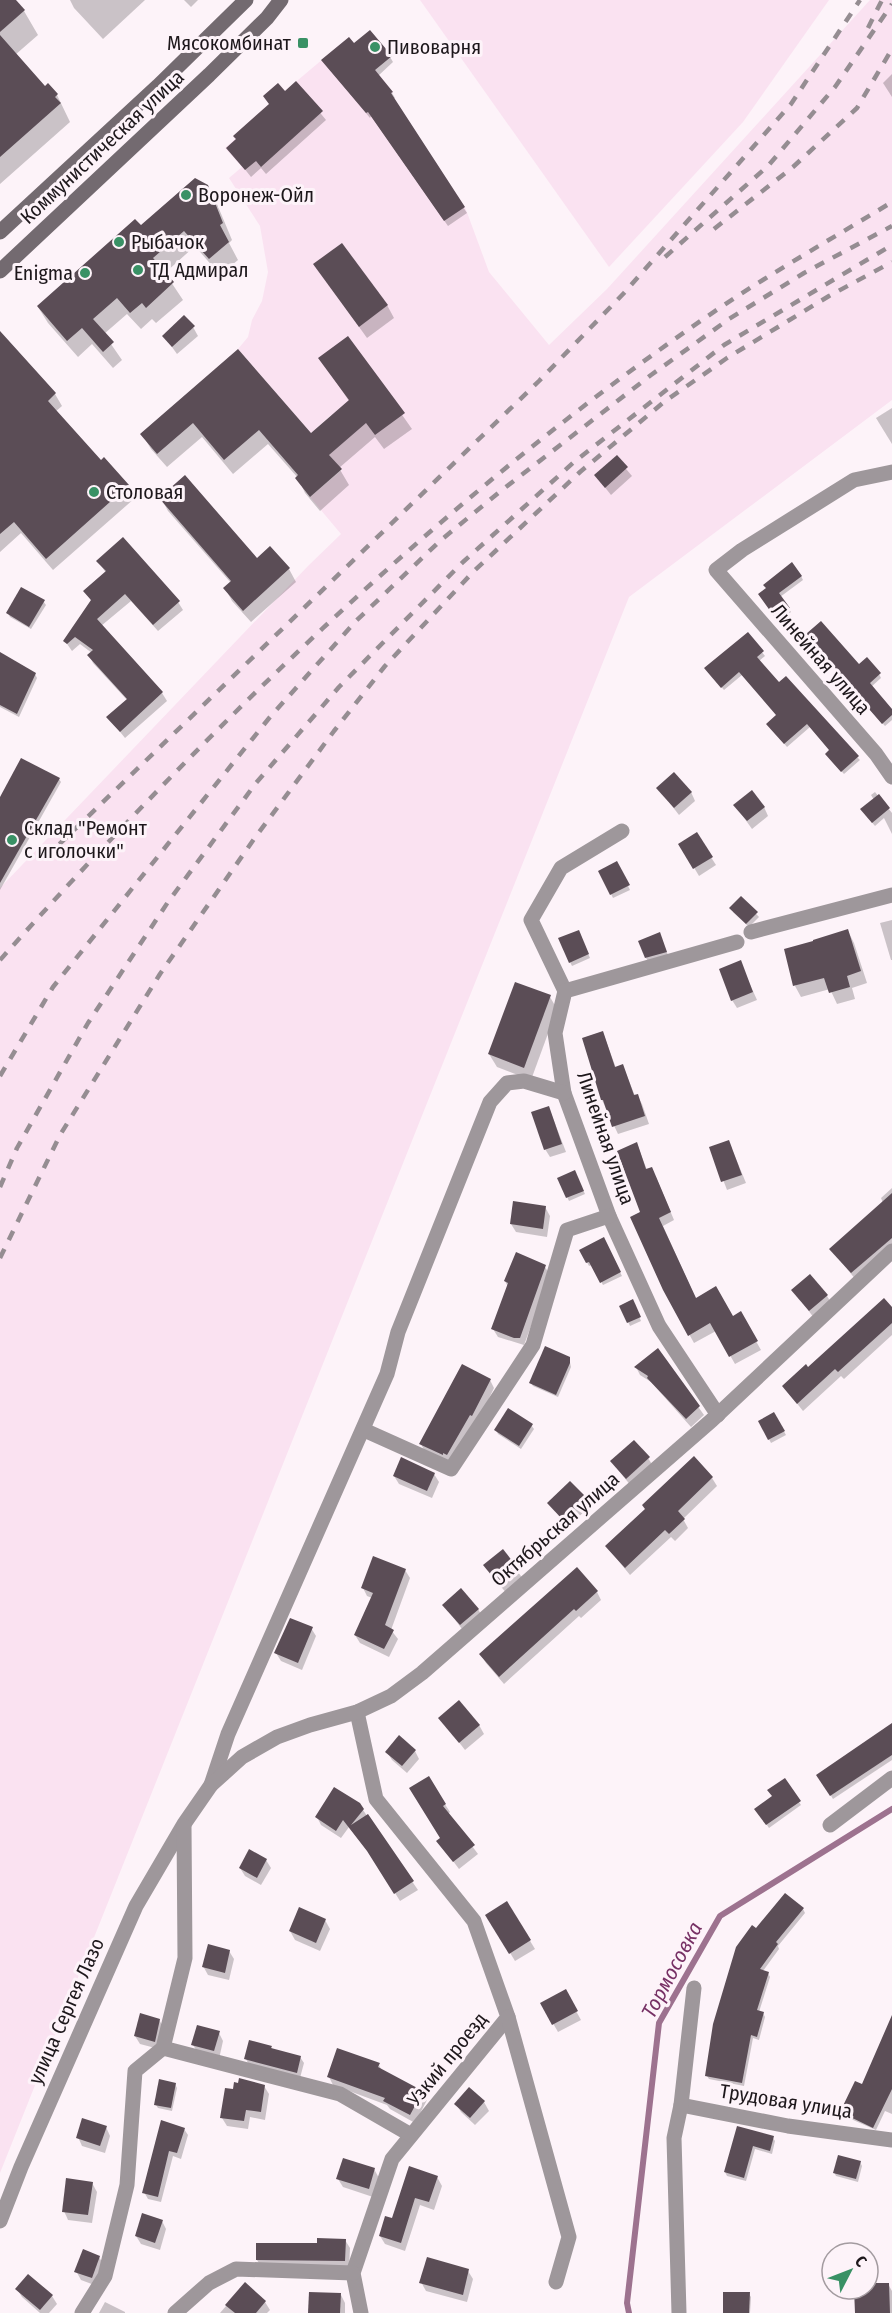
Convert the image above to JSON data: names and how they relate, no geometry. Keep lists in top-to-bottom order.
{
  "streets": {
    "main road": ["Коммунистическая улица"],
    "street": [
      "Линейная улица",
      "Октябрьская улица",
      "улица Сергея Лазо",
      "Узкий проезд",
      "Трудовая улица"
    ]
  },
  "crossings": [
    ["Линейная улица", "Октябрьская улица"],
    ["Октябрьская улица", "улица Сергея Лазо"],
    ["Октябрьская улица", "Узкий проезд"]
  ],
  "water": ["Тормосовка"],
  "places": {
    "transit": ["Мясокомбинат"],
    "other": [
      "Пивоварня",
      "Воронеж-Ойл",
      "Рыбачок",
      "ТД Адмирал",
      "Enigma",
      "Столовая",
      "Склад \"Ремонт с иголочки\""
    ]
  },
  "north": "top right"
}
